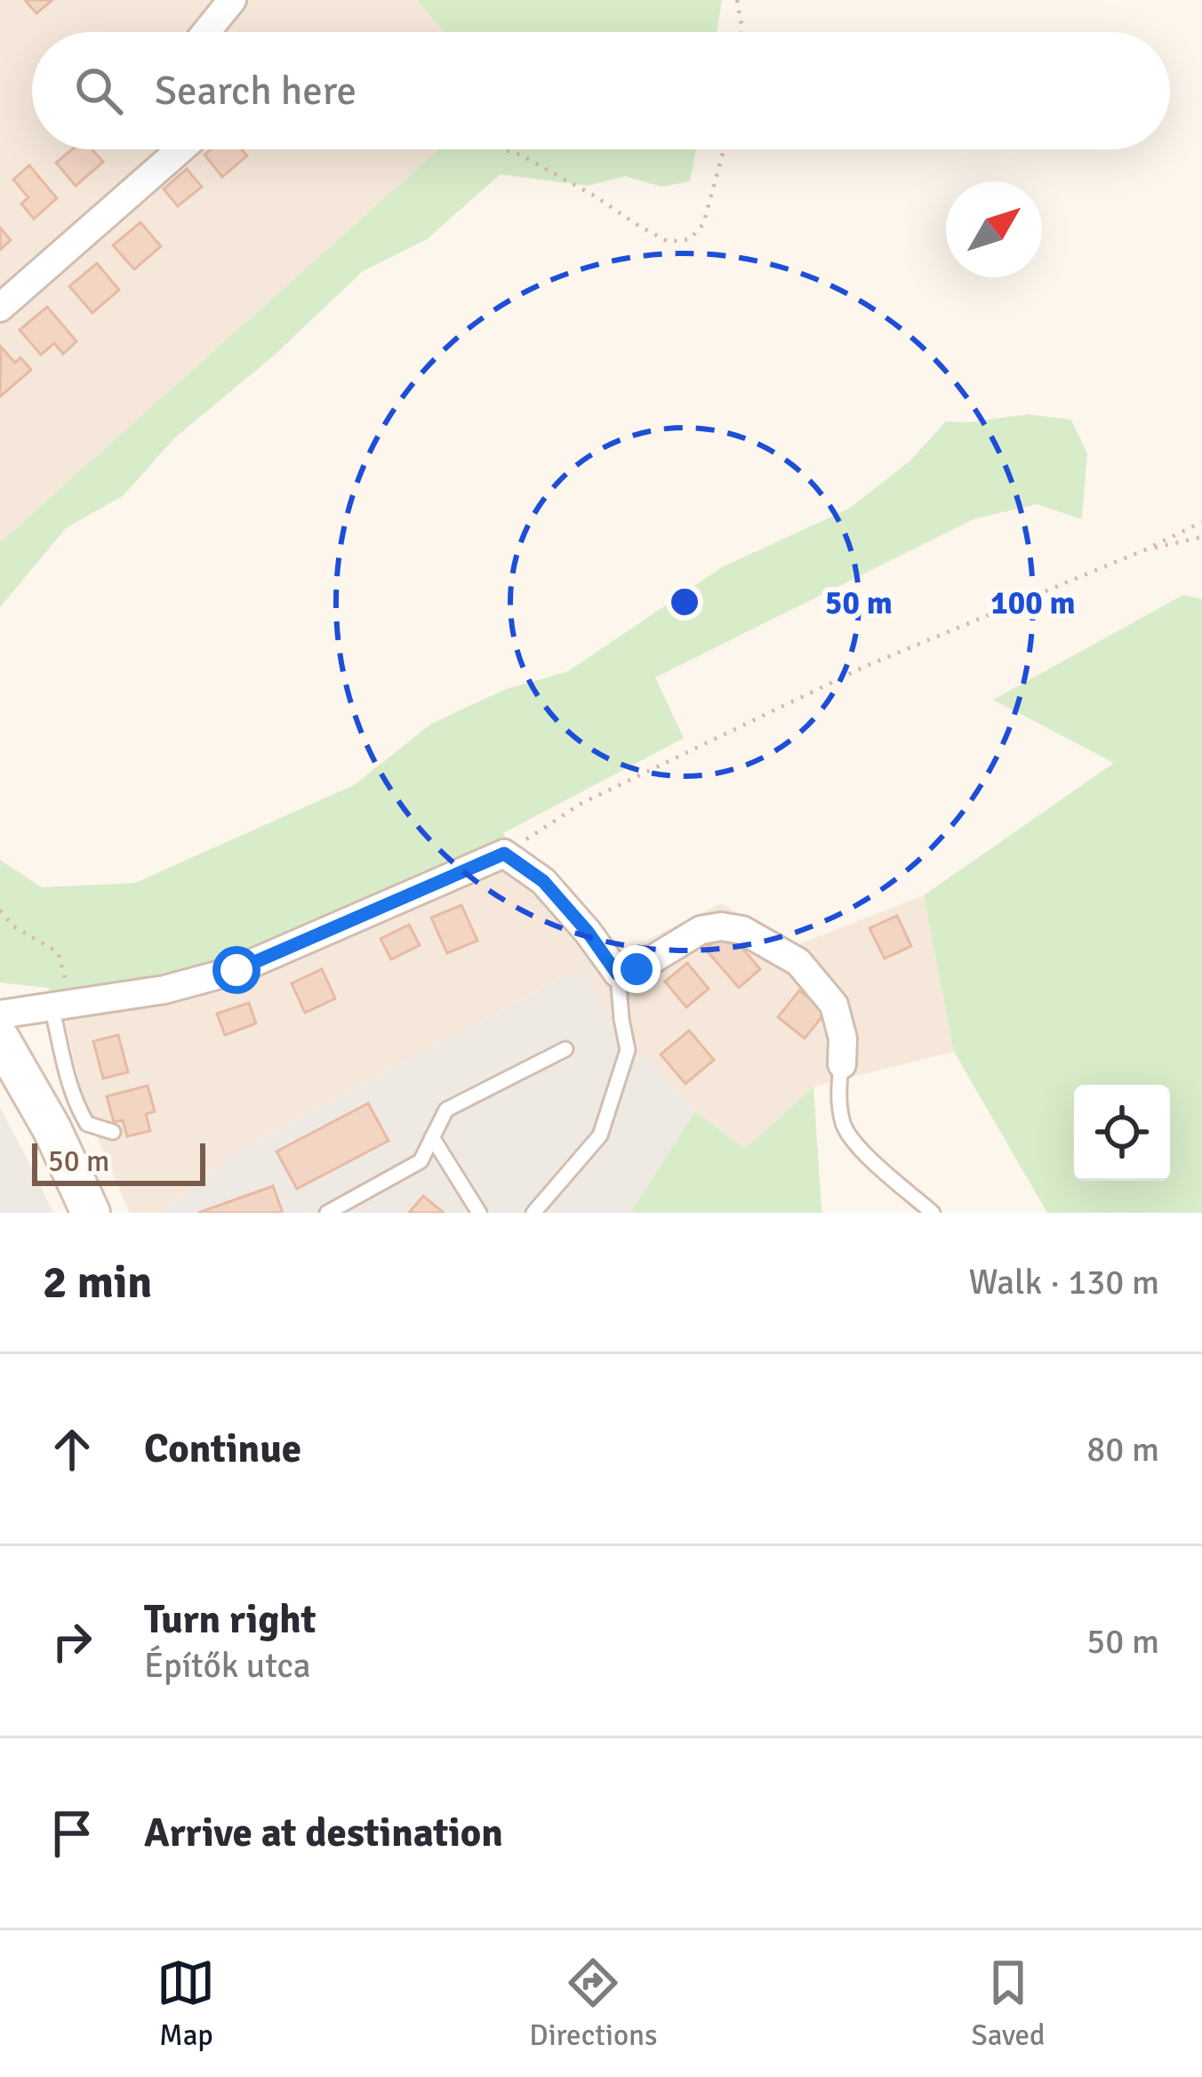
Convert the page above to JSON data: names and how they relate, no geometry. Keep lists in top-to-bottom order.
{
  "scale_bar": "50 m",
  "north": "top right",
  "page": {
    "search": "Search here",
    "scale": "50 m",
    "heading": ["2 min", "Walk · 130 m"],
    "list": [
      ["Continue", "80 m"],
      ["Turn right", "Építők utca", "50 m"],
      "Arrive at destination"
    ],
    "nav": ["Map", "Directions", "Saved"]
  },
  "rings": ["50 m", "100 m"]
}
